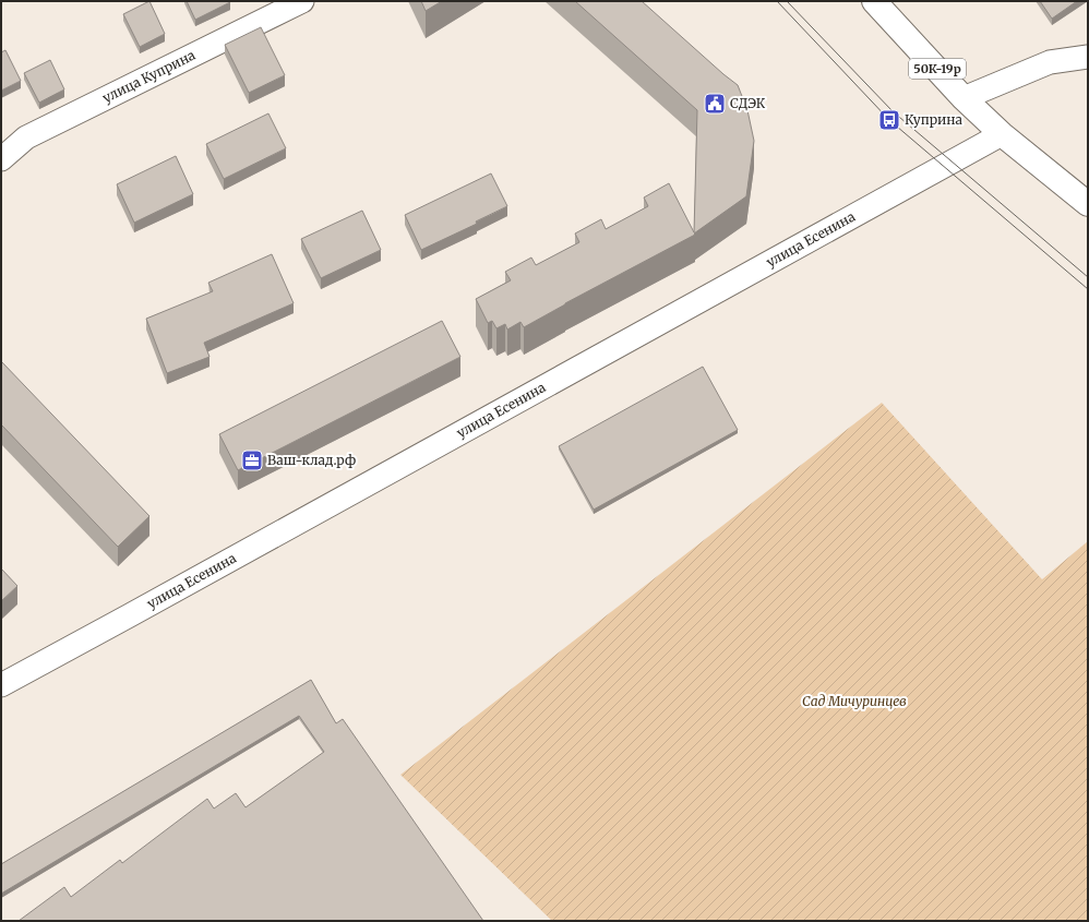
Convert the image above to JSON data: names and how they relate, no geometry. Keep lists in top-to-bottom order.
{
  "streets": {
    "main road": ["50К-19р"],
    "street": ["улица Куприна", "улица Есенина"]
  },
  "crossings": [
    ["50К-19р", "улица Есенина"]
  ],
  "parks": ["Сад Мичуринцев"],
  "places": {
    "public building": ["СДЭК"],
    "bus stop": ["Куприна"],
    "office": ["Ваш-клад.рф"]
  }
}
